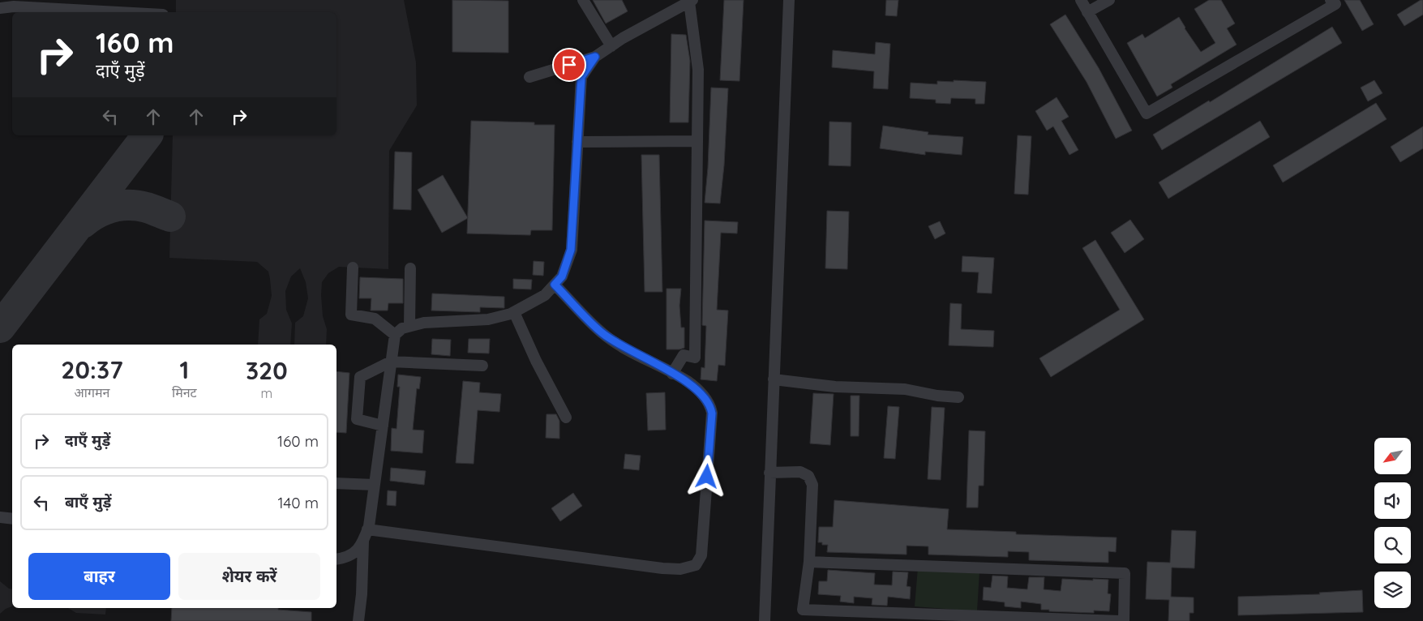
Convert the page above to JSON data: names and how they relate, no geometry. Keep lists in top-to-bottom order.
{
  "north": "bottom left",
  "page": {
    "turn": ["160 m", "दाएँ मुड़ें"],
    "eta": [
      "20:37",
      "आगमन",
      "1",
      "मिनट",
      "320",
      "m"
    ],
    "list": [
      {
        "name": "दाएँ मुड़ें",
        "value": "160 m"
      },
      {
        "name": "बाएँ मुड़ें",
        "value": "140 m"
      }
    ],
    "buttons": ["बाहर", "शेयर करें"]
  }
}
